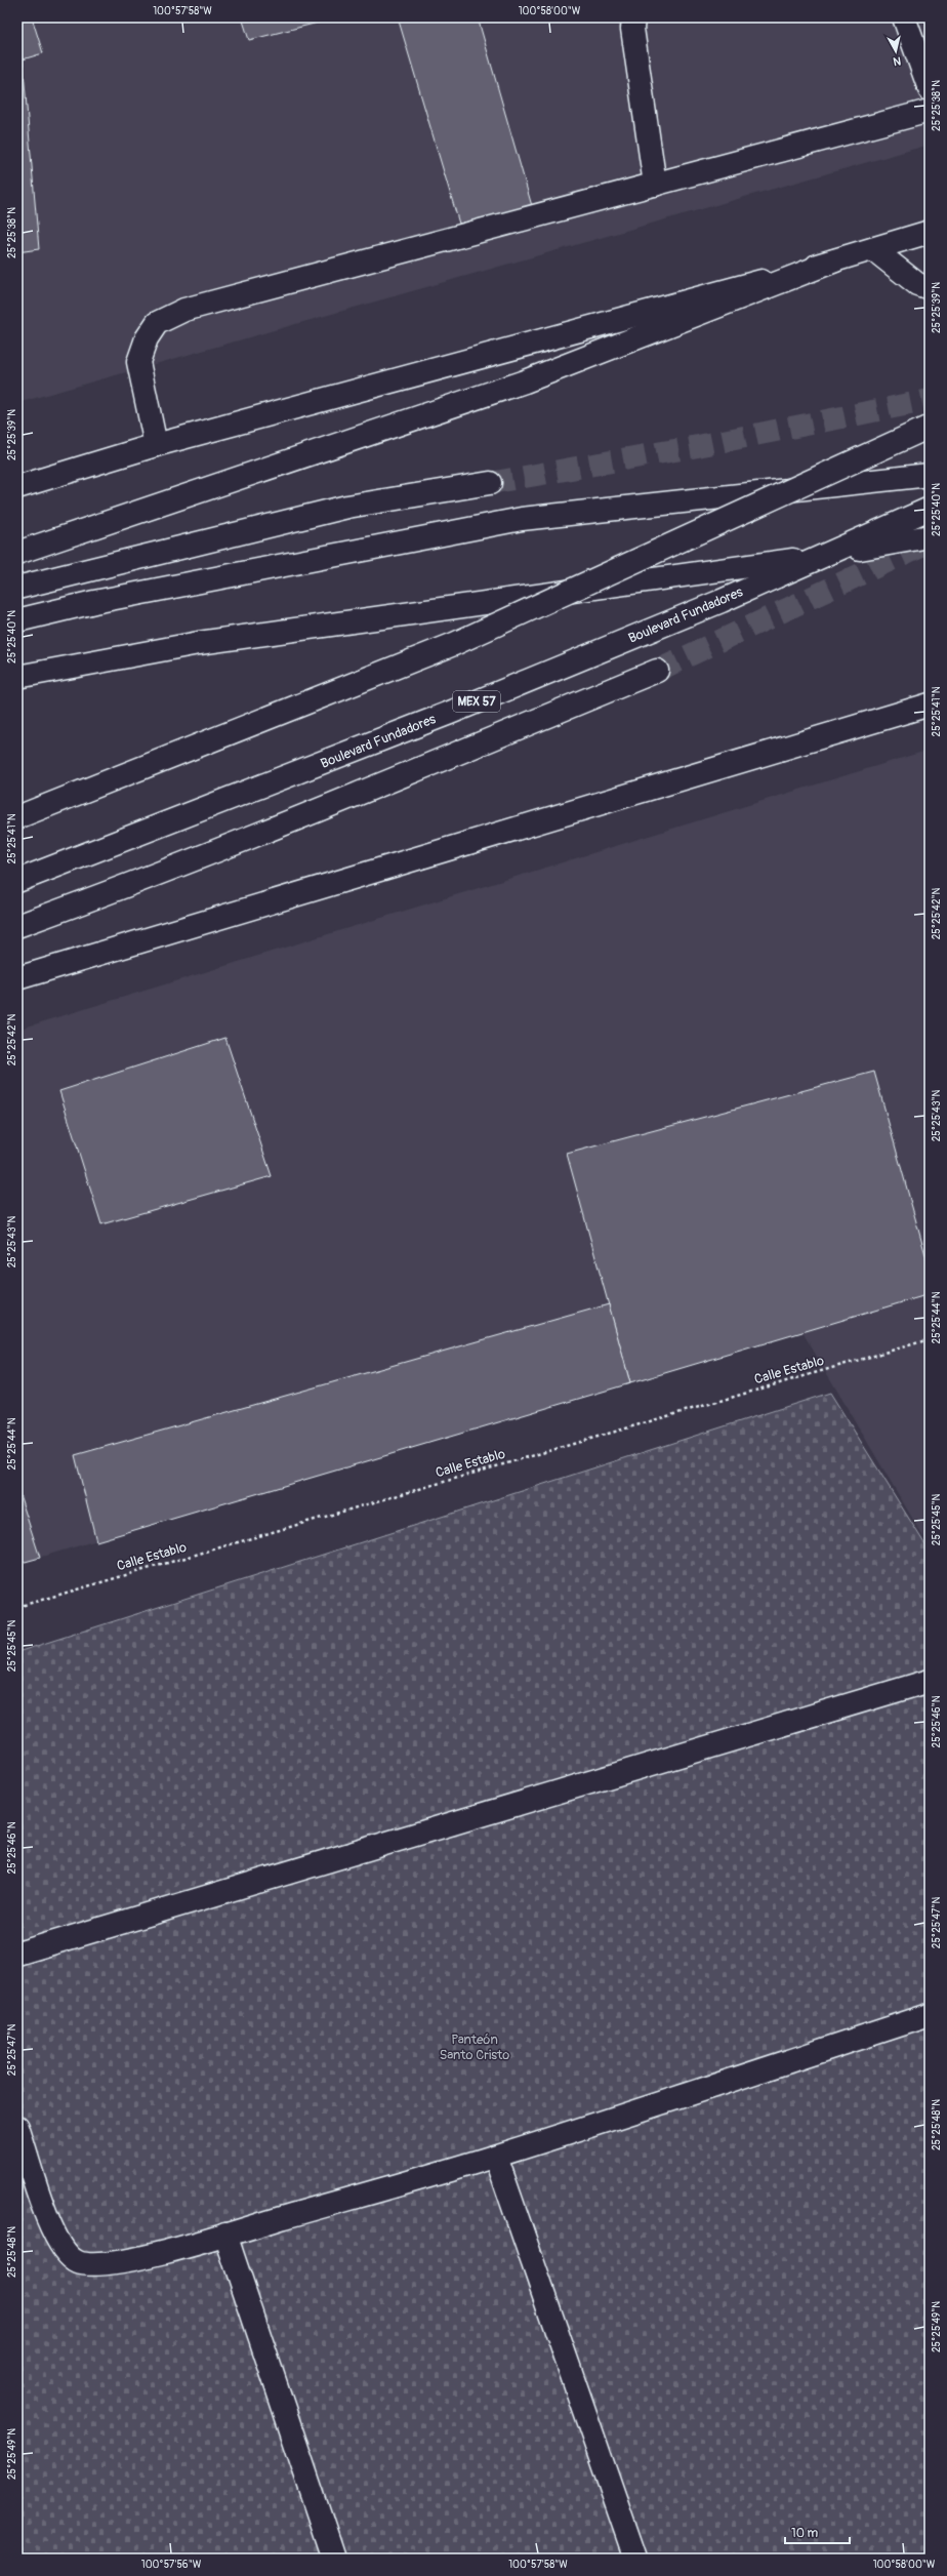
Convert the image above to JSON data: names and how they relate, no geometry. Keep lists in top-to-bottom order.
{
  "streets": {
    "main road": ["Boulevard Fundadores", "MEX 57"],
    "path": ["Calle Establo"]
  },
  "parks": ["Panteón Santo Cristo"],
  "scale_bar": "10 m",
  "north": "bottom",
  "coordinates": [
    "100°57'58\"W",
    "100°58'00\"W",
    "25°25'38\"N",
    "25°25'39\"N",
    "25°25'40\"N",
    "25°25'41\"N",
    "25°25'42\"N",
    "25°25'43\"N",
    "25°25'44\"N",
    "25°25'45\"N",
    "25°25'46\"N",
    "25°25'47\"N",
    "25°25'48\"N",
    "25°25'49\"N",
    "100°57'56\"W"
  ]
}
